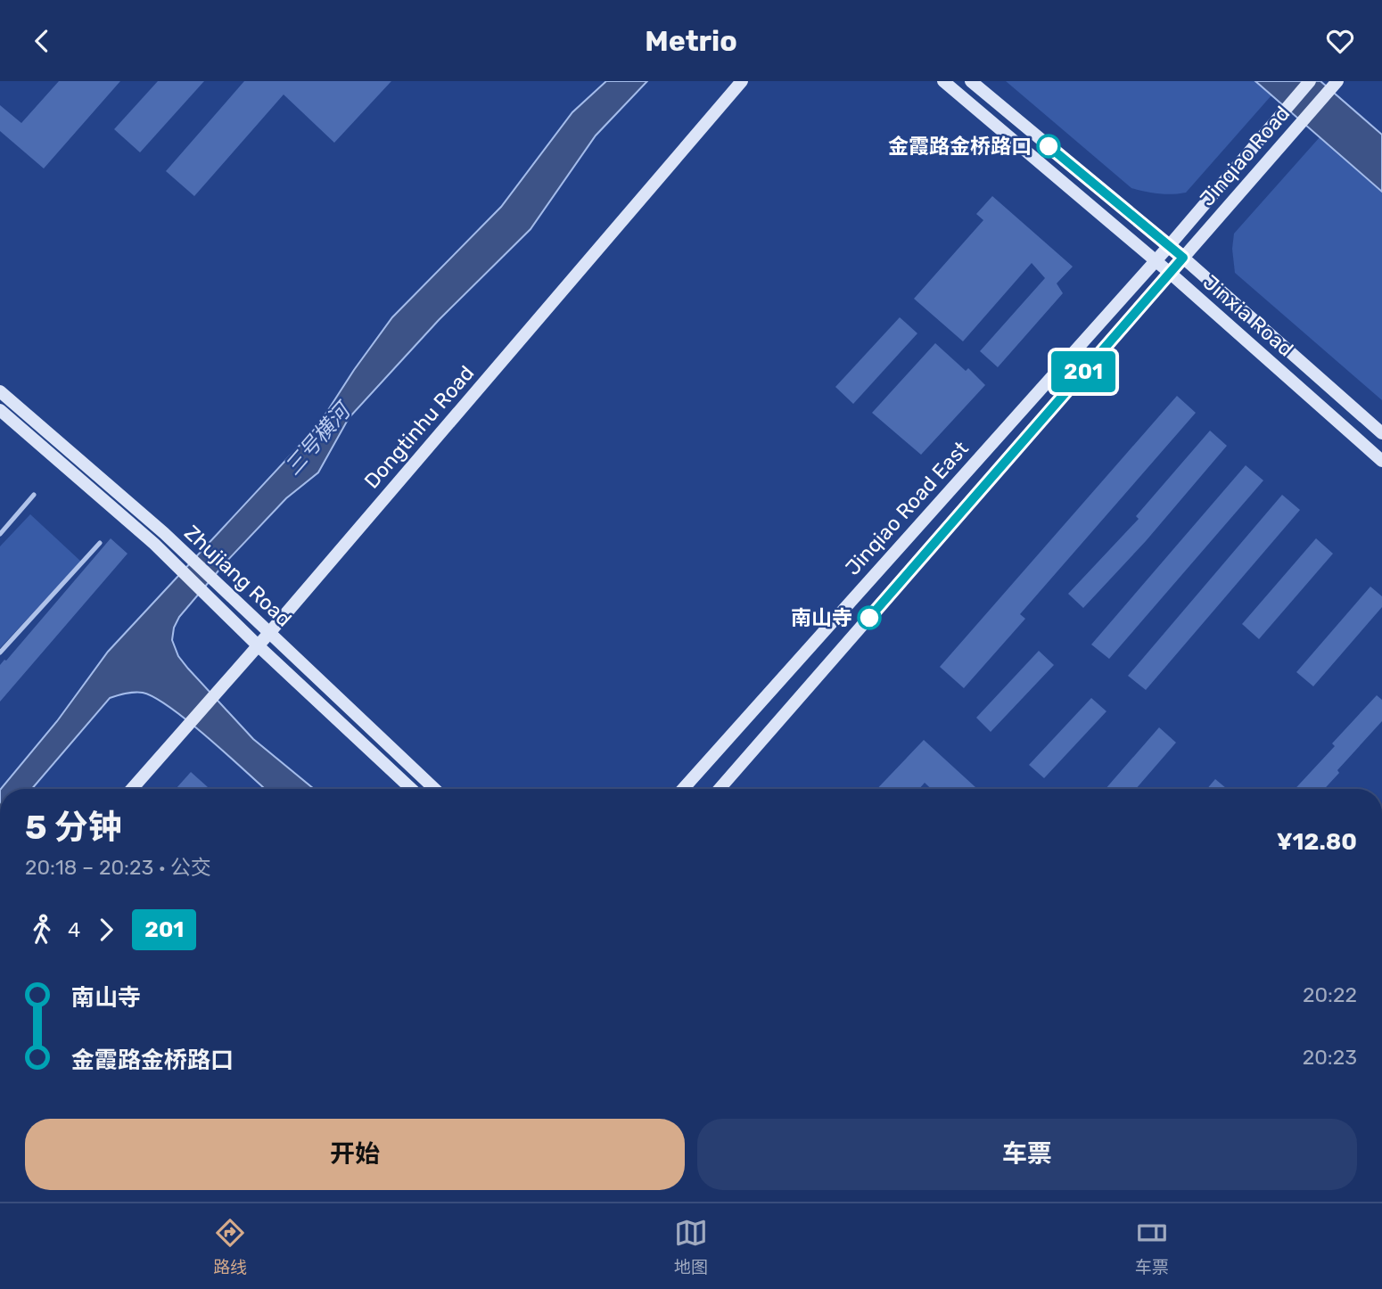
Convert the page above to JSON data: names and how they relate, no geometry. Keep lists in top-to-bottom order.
{
  "streets": {
    "street": [
      "Jinqiao Road",
      "Jinxia Road",
      "Dongtinhu Road",
      "Jinqiao Road East",
      "Zhujiang Road"
    ]
  },
  "crossings": [
    ["Jinqiao Road", "Jinxia Road"],
    ["Jinqiao Road", "Jinqiao Road East"],
    ["Jinxia Road", "Jinqiao Road East"],
    ["Dongtinhu Road", "Zhujiang Road"]
  ],
  "water": ["三号横河"],
  "places": ["金霞路金桥路口", "南山寺"],
  "lines": ["bus line 201"],
  "page": {
    "header": "Metrio",
    "on_map": "201",
    "heading": ["5 分钟", "20:18 – 20:23 · 公交", "¥12.80"],
    "legs": ["4", "201"],
    "list": [
      {
        "name": "南山寺",
        "value": "20:22"
      },
      {
        "name": "金霞路金桥路口",
        "value": "20:23"
      }
    ],
    "buttons": ["开始", "车票"],
    "tabs": ["路线", "地图", "车票"]
  }
}
